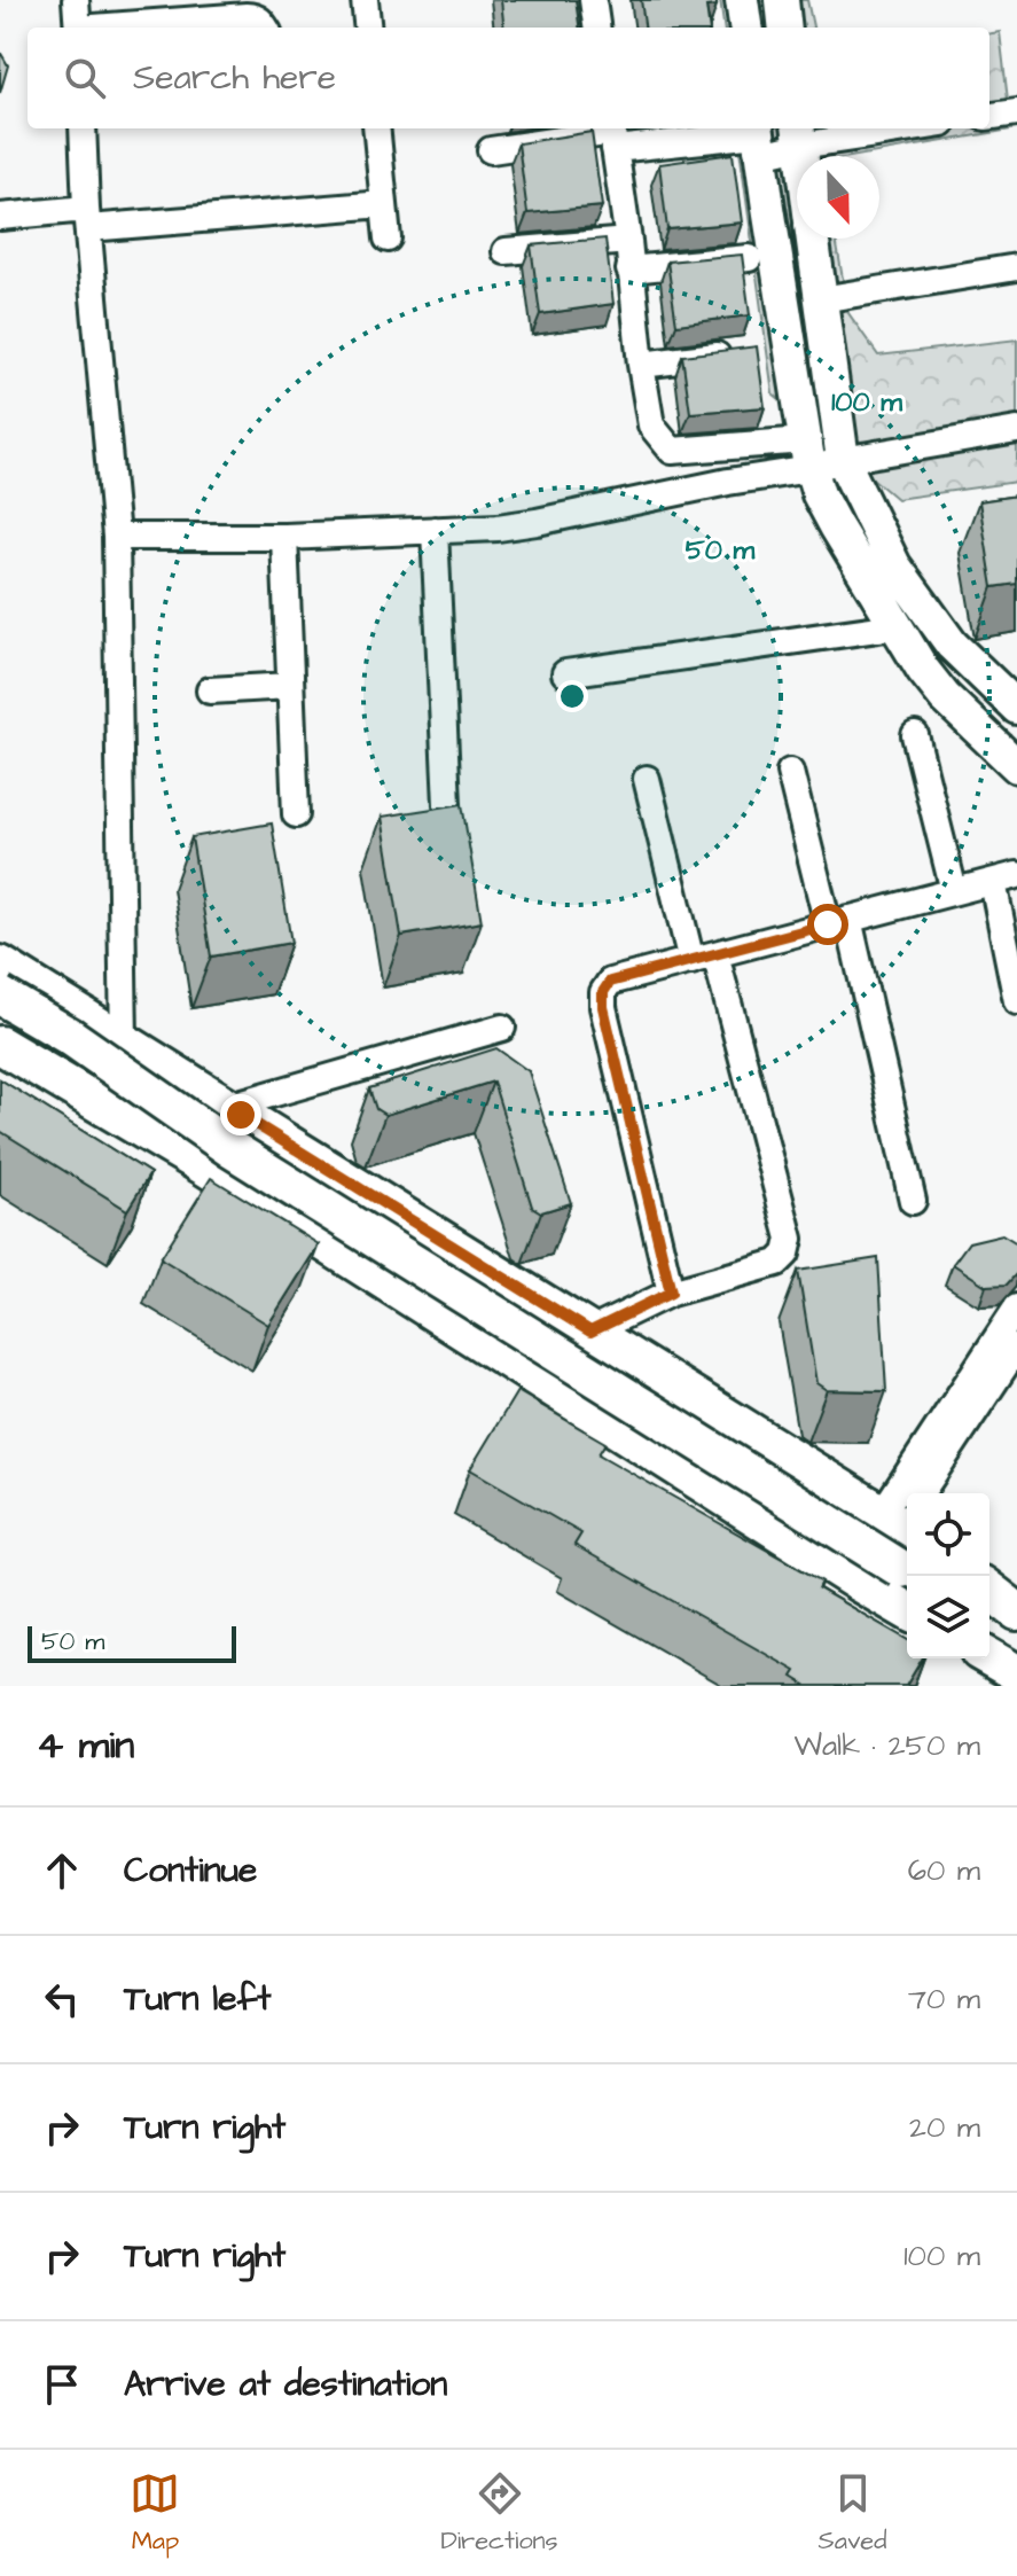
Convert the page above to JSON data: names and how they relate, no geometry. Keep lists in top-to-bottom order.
{
  "scale_bar": "50 m",
  "north": "bottom",
  "page": {
    "search": "Search here",
    "scale": "50 m",
    "heading": ["4 min", "Walk · 250 m"],
    "list": [
      ["Continue", "60 m"],
      ["Turn left", "70 m"],
      ["Turn right", "20 m"],
      ["Turn right", "100 m"],
      "Arrive at destination"
    ],
    "nav": ["Map", "Directions", "Saved"]
  },
  "rings": ["100 m", "50 m"]
}
